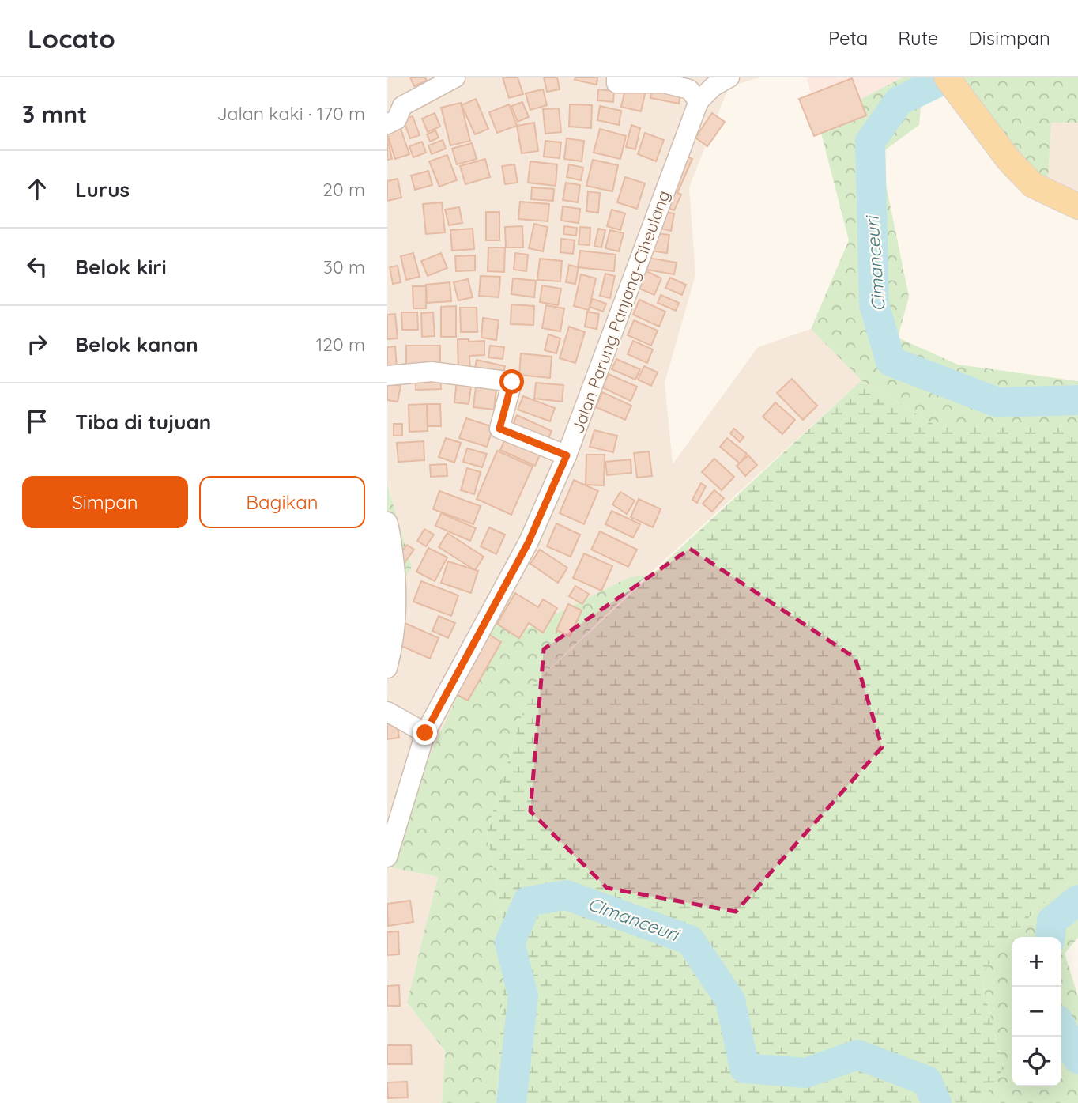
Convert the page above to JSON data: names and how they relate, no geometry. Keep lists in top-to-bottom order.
{
  "streets": {
    "street": ["Jalan Parung Panjang–Ciheulang"]
  },
  "water": ["Cimanceuri"],
  "page": {
    "header": "Locato",
    "nav": ["Peta", "Rute", "Disimpan"],
    "heading": ["3 mnt", "Jalan kaki · 170 m"],
    "list": [
      ["Lurus", "20 m"],
      ["Belok kiri", "30 m"],
      ["Belok kanan", "120 m"],
      "Tiba di tujuan"
    ],
    "buttons": ["Simpan", "Bagikan"],
    "map_buttons": ["+", "−"]
  }
}
